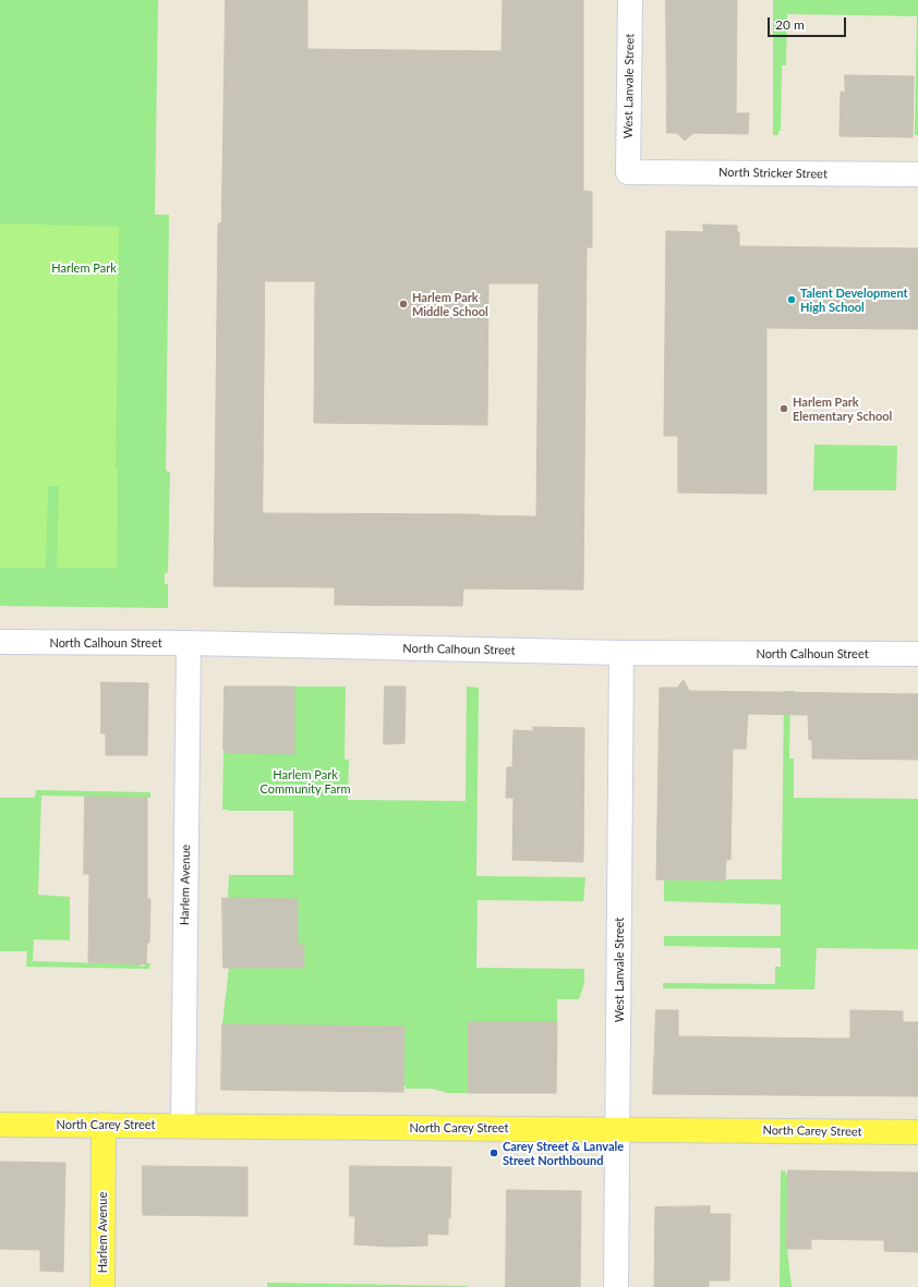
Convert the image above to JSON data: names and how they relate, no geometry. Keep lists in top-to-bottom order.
{
  "streets": {
    "main road": ["Harlem Avenue", "North Carey Street"],
    "street": ["West Lanvale Street", "North Stricker Street", "North Calhoun Street"]
  },
  "crossings": [
    ["West Lanvale Street", "North Stricker Street"],
    ["West Lanvale Street", "North Calhoun Street"],
    ["West Lanvale Street", "North Carey Street"],
    ["North Calhoun Street", "Harlem Avenue"],
    ["Harlem Avenue", "North Carey Street"]
  ],
  "parks": ["Harlem Park", "Harlem Park Community Farm"],
  "places": [
    "Talent Development High School",
    "Harlem Park Middle School",
    "Harlem Park Elementary School",
    "Carey Street & Lanvale Street Northbound"
  ],
  "scale_bar": "20 m"
}
